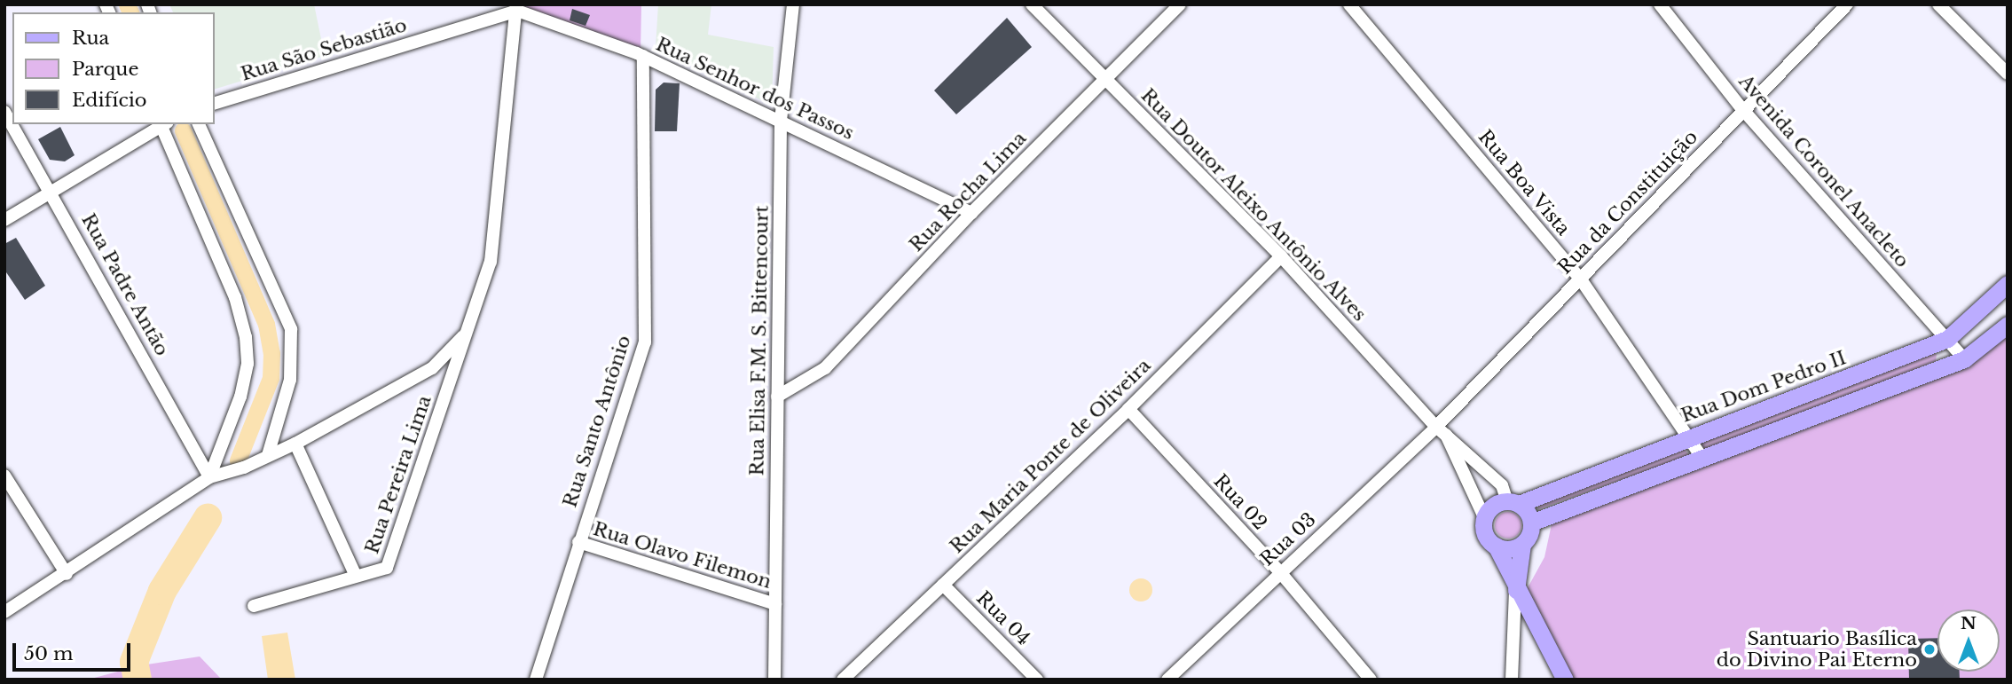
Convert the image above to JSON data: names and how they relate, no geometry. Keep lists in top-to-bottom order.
{
  "streets": {
    "street": [
      "Rua São Sebastião",
      "Rua Senhor dos Passos",
      "Avenida Coronel Anacleto",
      "Rua Boa Vista",
      "Rua Rocha Lima",
      "Rua da Constituição",
      "Rua Doutor Aleixo Antônio Alves",
      "Rua Padre Antão",
      "Rua Elisa F.M. S. Bittencourt",
      "Rua Dom Pedro II",
      "Rua Santo Antônio",
      "Rua Maria Ponte de Oliveira",
      "Rua Pereira Lima",
      "Rua 02",
      "Rua 03",
      "Rua Olavo Filemon",
      "Rua 04"
    ]
  },
  "crossings": [
    ["Rua São Sebastião", "Rua Senhor dos Passos"],
    ["Rua Senhor dos Passos", "Rua Rocha Lima"],
    ["Rua Senhor dos Passos", "Rua Elisa F.M. S. Bittencourt"],
    ["Rua Senhor dos Passos", "Rua Santo Antônio"],
    ["Avenida Coronel Anacleto", "Rua da Constituição"],
    ["Avenida Coronel Anacleto", "Rua Dom Pedro II"],
    ["Rua Boa Vista", "Rua da Constituição"],
    ["Rua Boa Vista", "Rua Dom Pedro II"],
    ["Rua Rocha Lima", "Rua Doutor Aleixo Antônio Alves"],
    ["Rua Rocha Lima", "Rua Elisa F.M. S. Bittencourt"],
    ["Rua da Constituição", "Rua Doutor Aleixo Antônio Alves"],
    ["Rua da Constituição", "Rua 03"],
    ["Rua Doutor Aleixo Antônio Alves", "Rua Dom Pedro II"],
    ["Rua Doutor Aleixo Antônio Alves", "Rua Maria Ponte de Oliveira"],
    ["Rua Doutor Aleixo Antônio Alves", "Rua 03"],
    ["Rua Elisa F.M. S. Bittencourt", "Rua Olavo Filemon"],
    ["Rua Santo Antônio", "Rua Olavo Filemon"],
    ["Rua Maria Ponte de Oliveira", "Rua 02"],
    ["Rua Maria Ponte de Oliveira", "Rua 04"],
    ["Rua 02", "Rua 03"]
  ],
  "places": ["Santuario Basílica do Divino Pai Eterno"],
  "legend": ["Rua", "Parque", "Edifício"],
  "scale_bar": "50 m",
  "north": "top"
}
